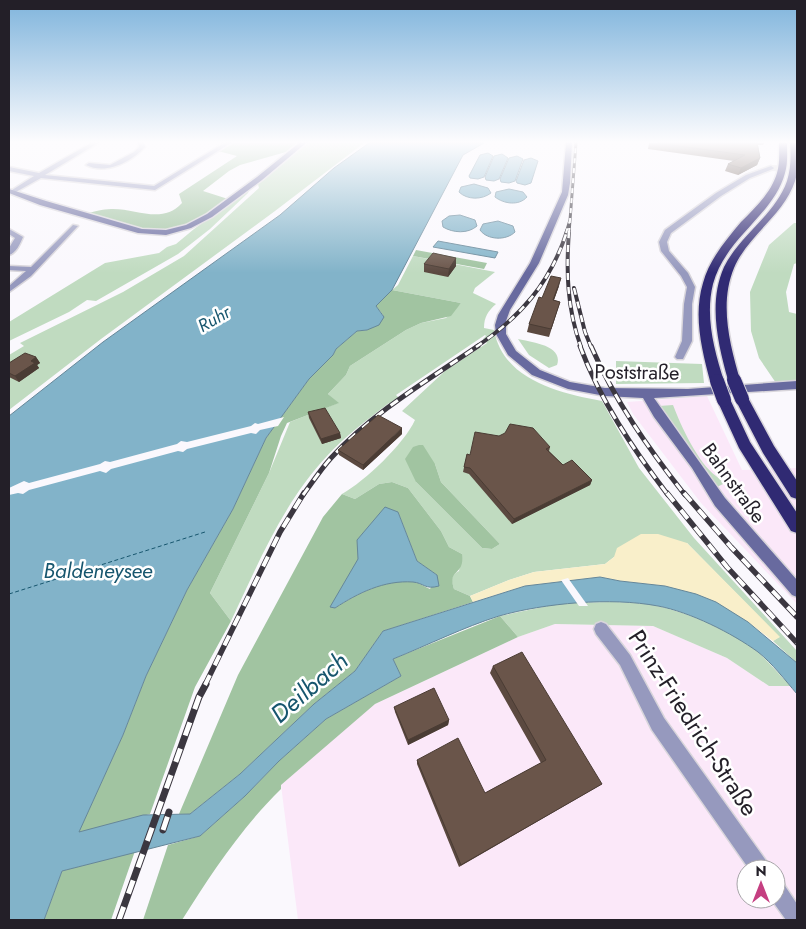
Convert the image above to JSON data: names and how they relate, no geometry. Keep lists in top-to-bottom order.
{
  "streets": {
    "street": ["Poststraße", "Bahnstraße", "Prinz-Friedrich-Straße"]
  },
  "crossings": [
    ["Poststraße", "Bahnstraße"]
  ],
  "water": ["Ruhr", "Baldeneysee", "Deilbach"],
  "north": "top"
}
